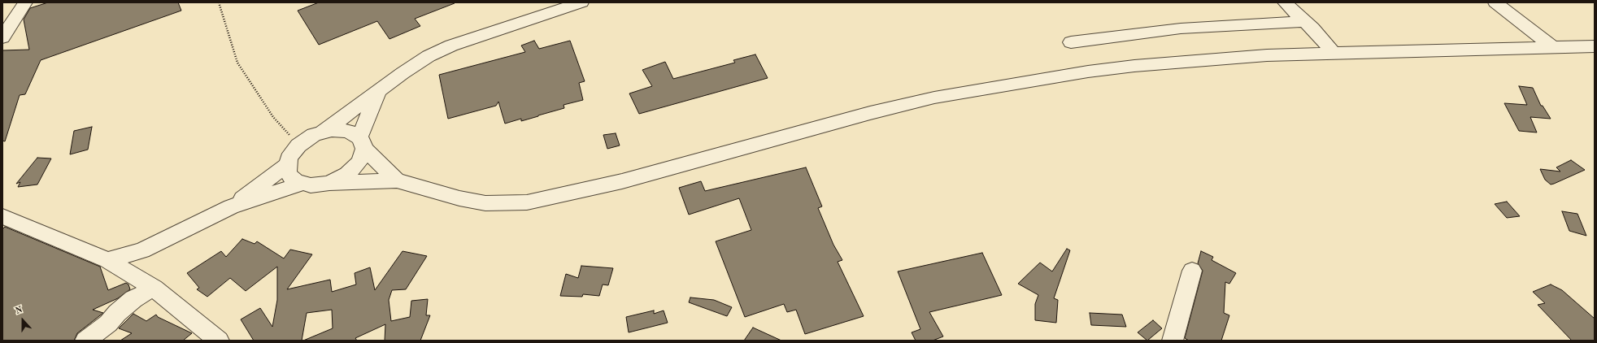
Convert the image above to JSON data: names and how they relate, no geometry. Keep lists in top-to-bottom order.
{
  "north": "top"
}
